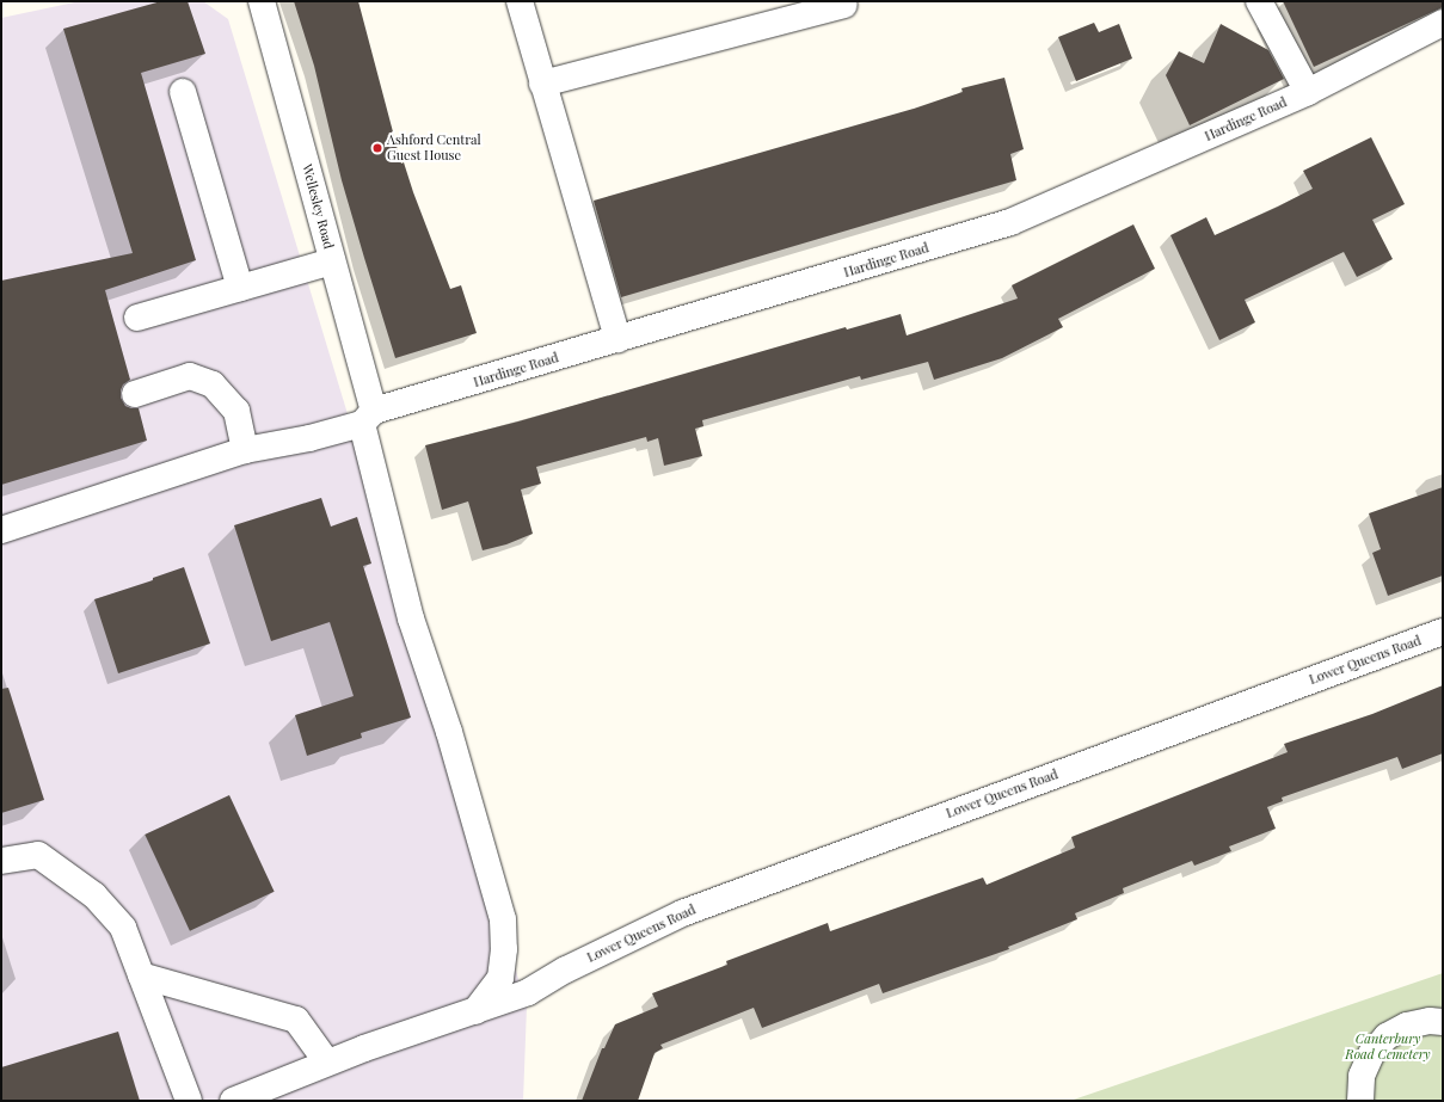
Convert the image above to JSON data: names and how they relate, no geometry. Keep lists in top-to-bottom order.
{
  "streets": {
    "street": ["Hardinge Road", "Wellesley Road", "Lower Queens Road"]
  },
  "crossings": [
    ["Hardinge Road", "Wellesley Road"],
    ["Wellesley Road", "Lower Queens Road"]
  ],
  "parks": ["Canterbury Road Cemetery"],
  "places": ["Ashford Central Guest House"]
}
